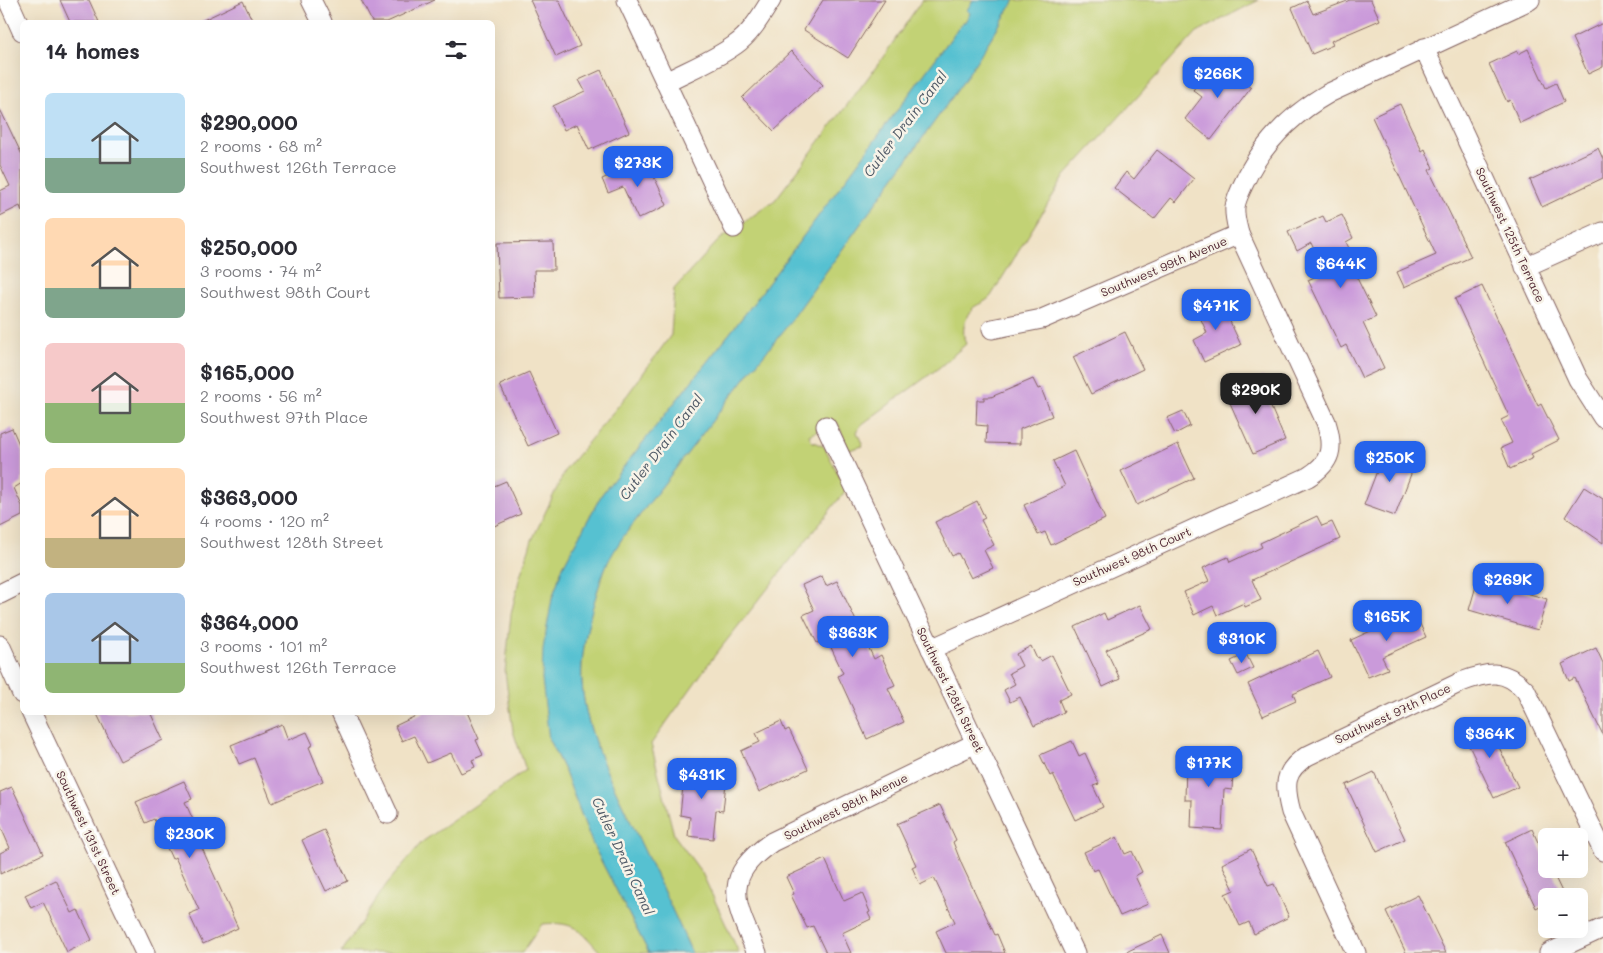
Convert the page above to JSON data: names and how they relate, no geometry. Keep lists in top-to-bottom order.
{
  "streets": {
    "street": [
      "Southwest 125th Terrace",
      "Southwest 99th Avenue",
      "Southwest 98th Court",
      "Southwest 128th Street",
      "Southwest 97th Place",
      "Southwest 98th Avenue",
      "Southwest 131st Street"
    ]
  },
  "crossings": [
    ["Southwest 125th Terrace", "Southwest 99th Avenue"],
    ["Southwest 99th Avenue", "Southwest 98th Court"],
    ["Southwest 98th Court", "Southwest 128th Street"],
    ["Southwest 128th Street", "Southwest 98th Avenue"]
  ],
  "water": ["Cutler Drain Canal"],
  "page": {
    "heading": "14 homes",
    "price": [
      "$266K",
      "$273K",
      "$644K",
      "$471K",
      "$290K",
      "$250K",
      "$269K",
      "$165K",
      "$363K",
      "$310K",
      "$364K",
      "$177K",
      "$431K",
      "$230K"
    ],
    "list": [
      {
        "name": "$290,000",
        "note": "2 rooms · 68 m² · Southwest 126th Terrace"
      },
      {
        "name": "$250,000",
        "note": "3 rooms · 74 m² · Southwest 98th Court"
      },
      {
        "name": "$165,000",
        "note": "2 rooms · 56 m² · Southwest 97th Place"
      },
      {
        "name": "$363,000",
        "note": "4 rooms · 120 m² · Southwest 128th Street"
      },
      {
        "name": "$364,000",
        "note": "3 rooms · 101 m² · Southwest 126th Terrace"
      }
    ],
    "map_buttons": ["+", "−"]
  }
}
